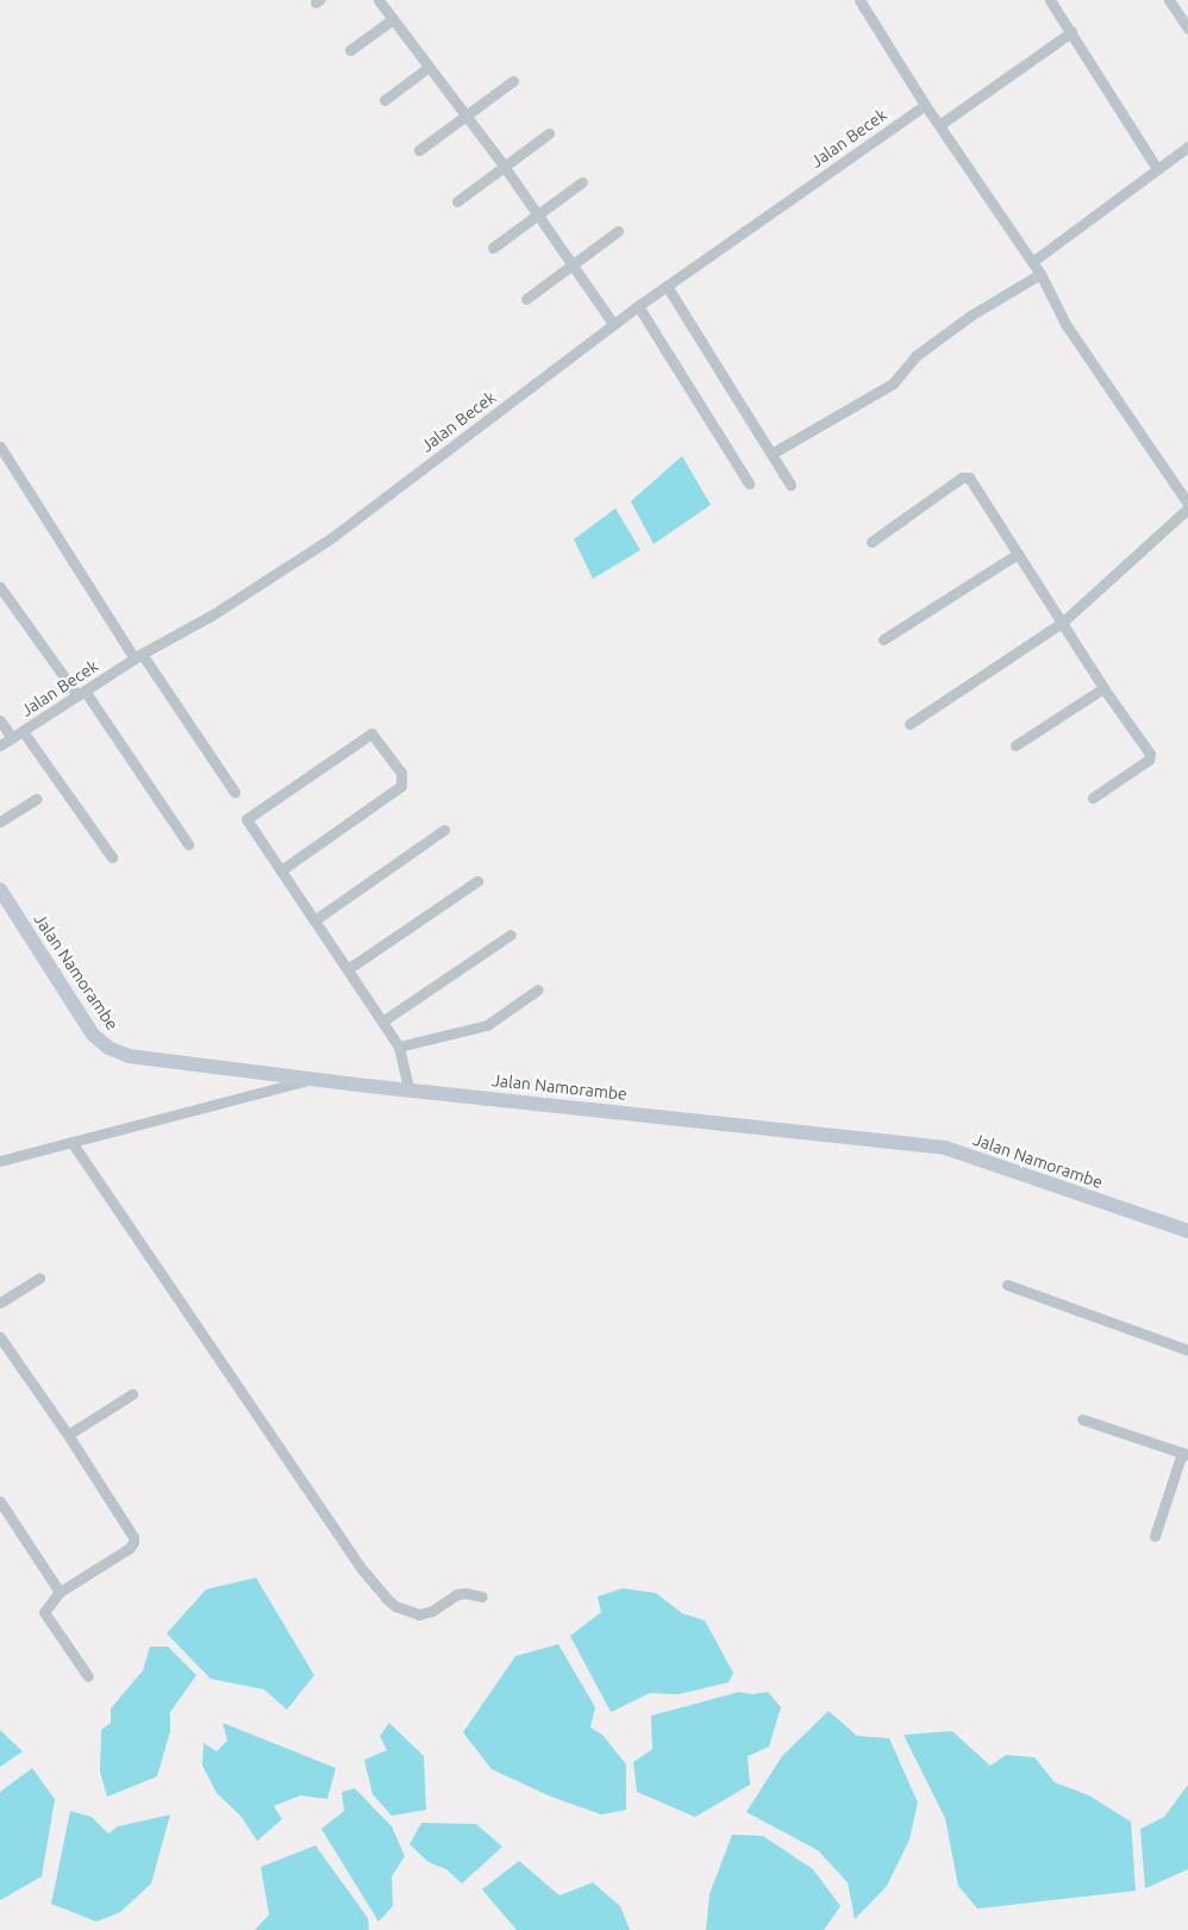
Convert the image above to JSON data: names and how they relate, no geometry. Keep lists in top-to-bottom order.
{
  "streets": {
    "main road": ["Jalan Namorambe"],
    "street": ["Jalan Becek"]
  }
}
